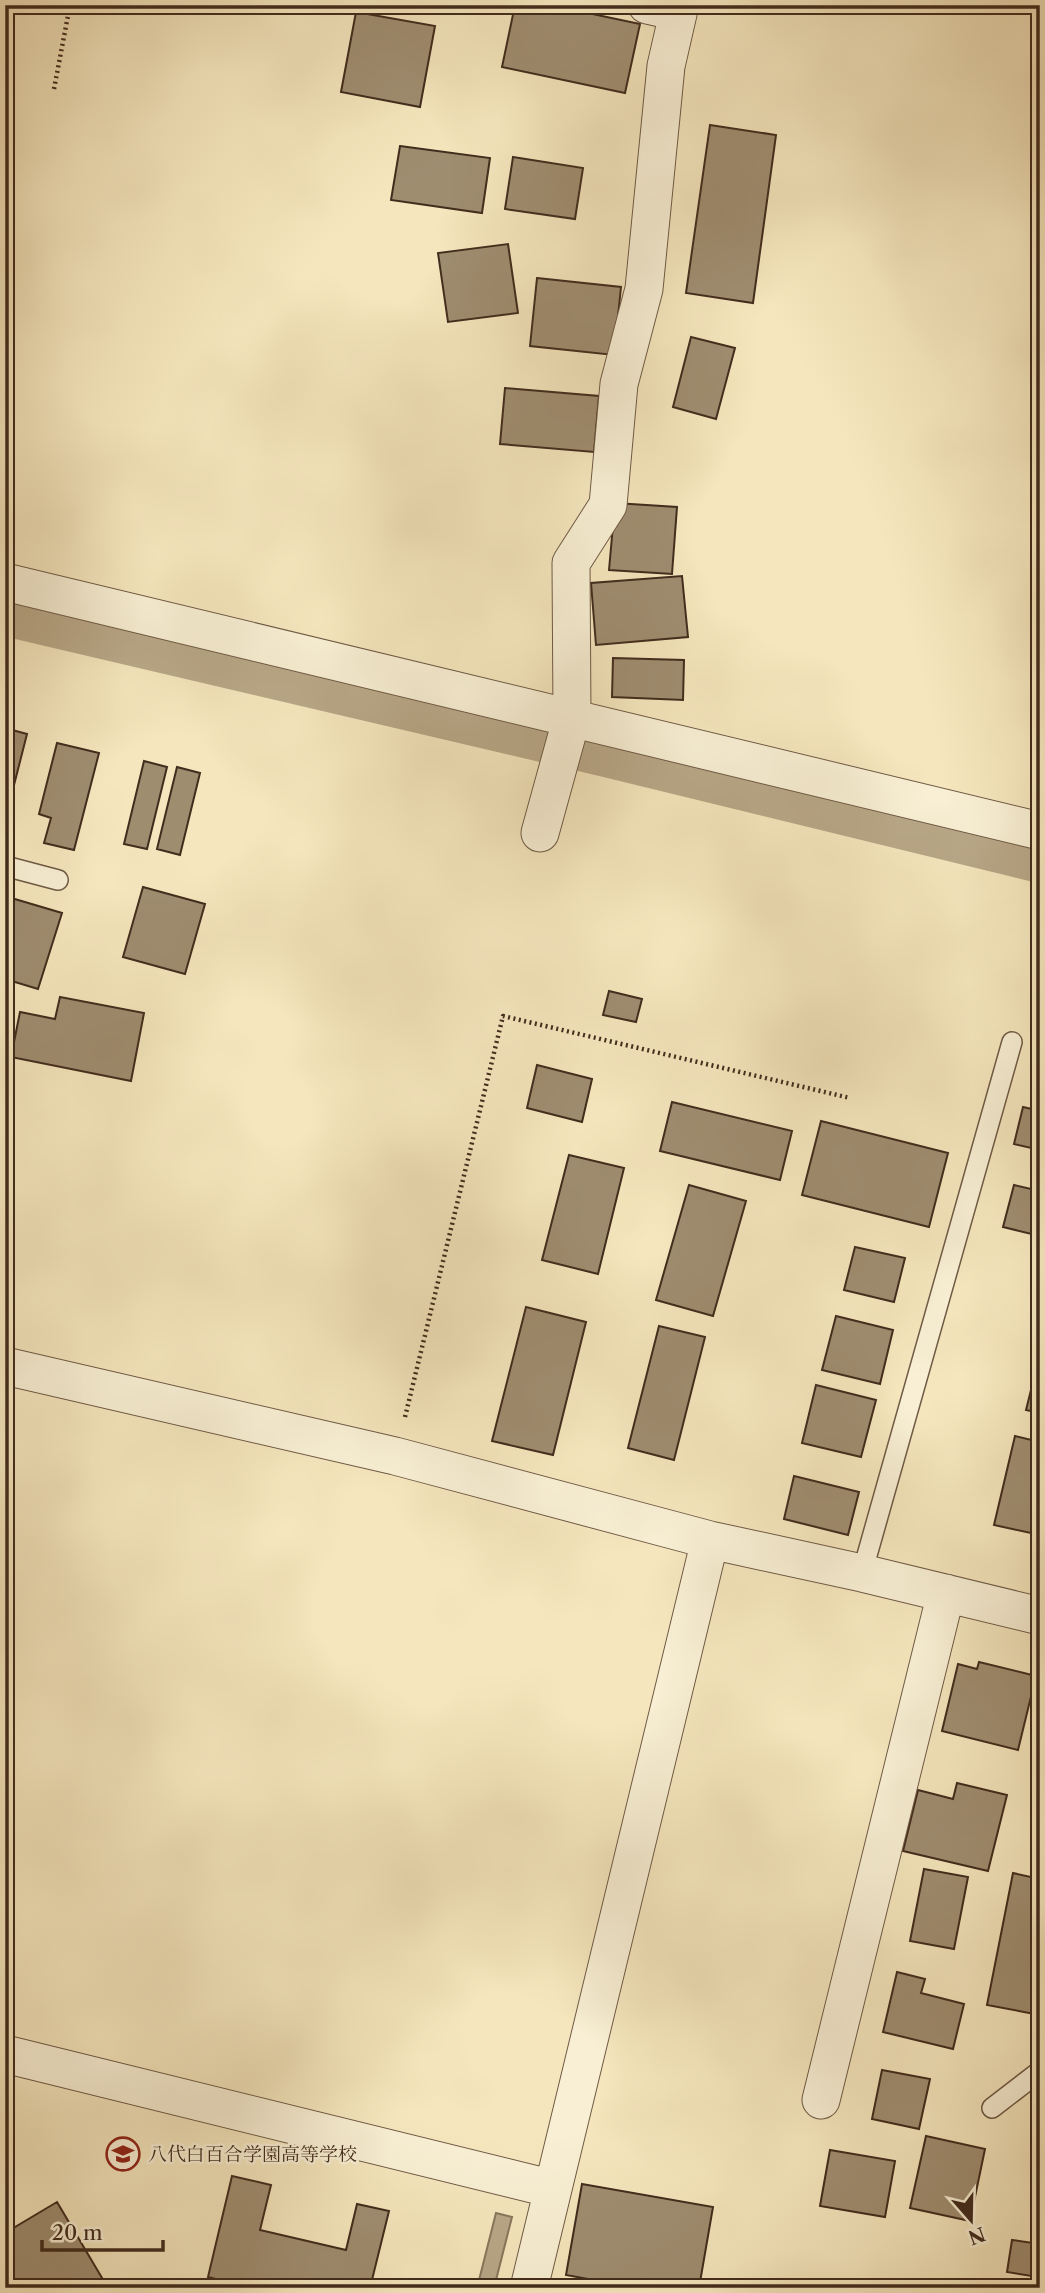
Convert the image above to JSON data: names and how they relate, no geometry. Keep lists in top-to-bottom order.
{
  "places": {
    "school or university": ["八代白百合学園高等学校"]
  },
  "scale_bar": "20 m",
  "north": "bottom"
}
